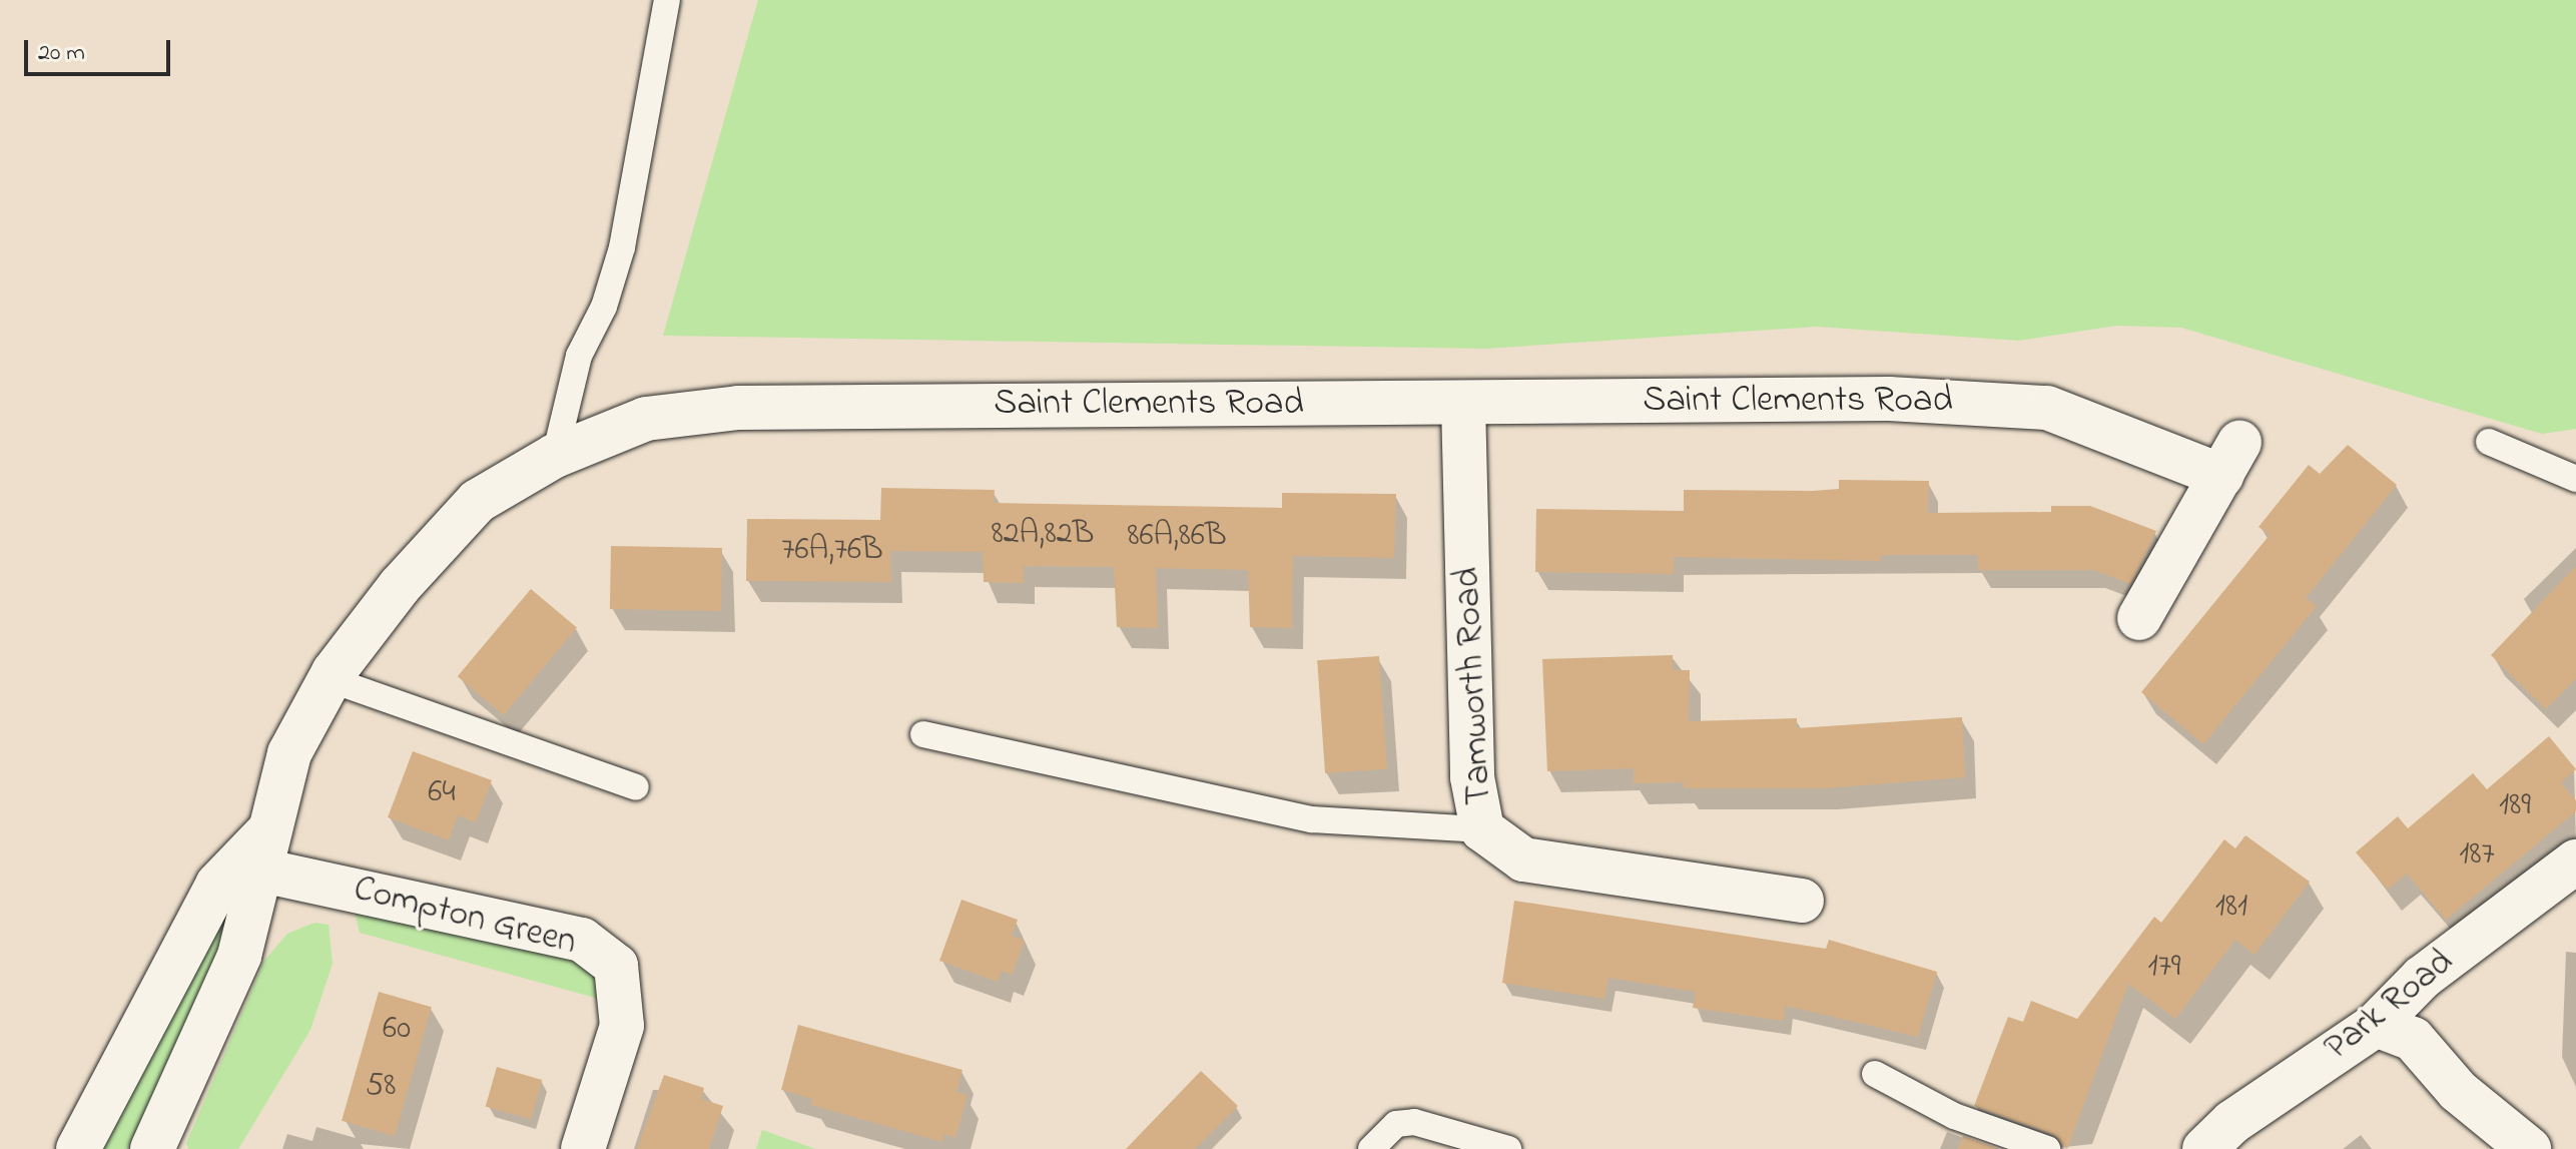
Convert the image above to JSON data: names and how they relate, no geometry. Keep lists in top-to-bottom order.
{
  "streets": {
    "street": [
      "Saint Clements Road",
      "Tamworth Road",
      "Compton Green",
      "Park Road"
    ]
  },
  "crossings": [
    ["Saint Clements Road", "Tamworth Road"],
    ["Saint Clements Road", "Compton Green"]
  ],
  "house_numbers": [
    "82A,82B",
    "86A,86B",
    "76A,76B",
    "64",
    "189",
    "187",
    "181",
    "179",
    "60",
    "58"
  ],
  "scale_bar": "20 m"
}
